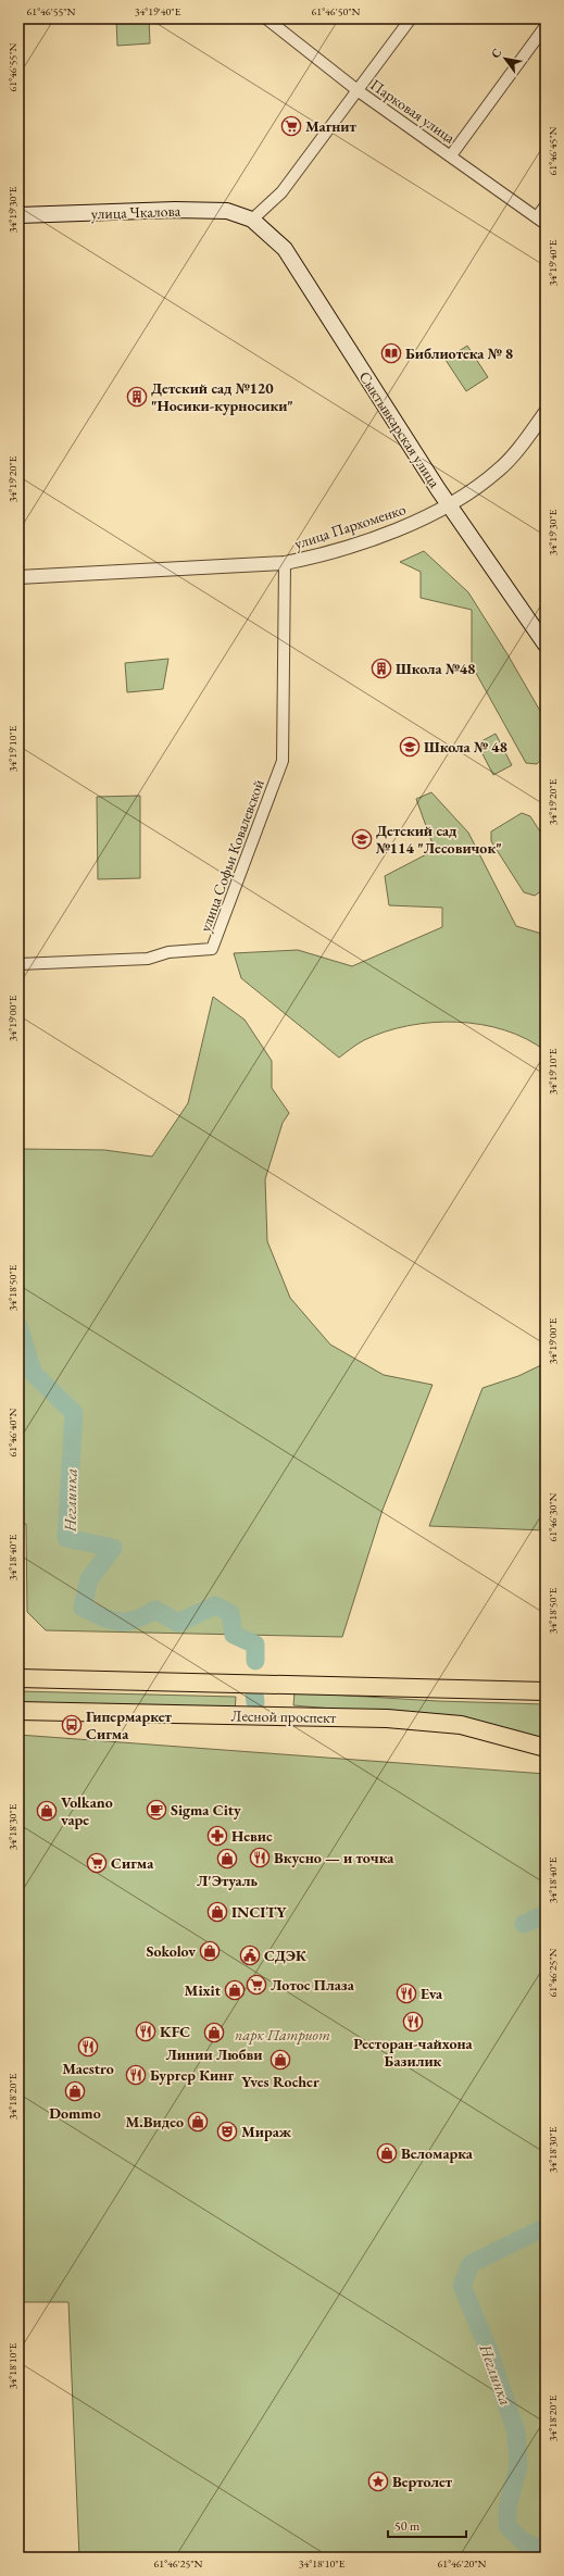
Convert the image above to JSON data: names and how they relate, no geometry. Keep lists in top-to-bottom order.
{
  "streets": {
    "main road": ["улица Чкалова", "Сыктывкарская улица", "Лесной проспект"],
    "street": ["Парковая улица", "улица Пархоменко", "улица Софьи Ковалевской"]
  },
  "crossings": [
    ["улица Чкалова", "Сыктывкарская улица"],
    ["Сыктывкарская улица", "улица Пархоменко"],
    ["улица Пархоменко", "улица Софьи Ковалевской"]
  ],
  "water": ["Неглинка"],
  "parks": ["парк Патриот"],
  "places": {
    "supermarket": ["Магнит", "Сигма", "Лотос Плаза"],
    "library": ["Библиотека № 8"],
    "building": ["Детский сад №120 \"Носики-курносики\"", "Школа №48"],
    "school or university": ["Школа № 48", "Детский сад №114 \"Лесовичок\""],
    "bus stop": ["Гипермаркет Сигма"],
    "cafe": ["Sigma City"],
    "shop": [
      "Volkano vape",
      "Л'Этуаль",
      "INCITY",
      "Sokolov",
      "Mixit",
      "Линии Любви",
      "Yves Rocher",
      "Dommo",
      "М.Видео",
      "Веломарка"
    ],
    "pharmacy": ["Невис"],
    "restaurant": [
      "Вкусно — и точка",
      "Eva",
      "Ресторан-чайхона Базилик",
      "KFC",
      "Maestro",
      "Бургер Кинг"
    ],
    "public building": ["СДЭК"],
    "theatre": ["Мираж"],
    "place": ["Вертолет"]
  },
  "scale_bar": "50 m",
  "north": "top left",
  "coordinates": [
    "61°46'55\"N",
    "34°19'40\"E",
    "61°46'50\"N",
    "61°46'45\"N",
    "34°19'30\"E",
    "34°19'20\"E",
    "34°19'10\"E",
    "34°19'00\"E",
    "34°18'50\"E",
    "61°46'40\"N",
    "61°46'30\"N",
    "34°18'40\"E",
    "34°18'30\"E",
    "61°46'25\"N",
    "34°18'20\"E",
    "34°18'10\"E",
    "61°46'20\"N"
  ]
}
